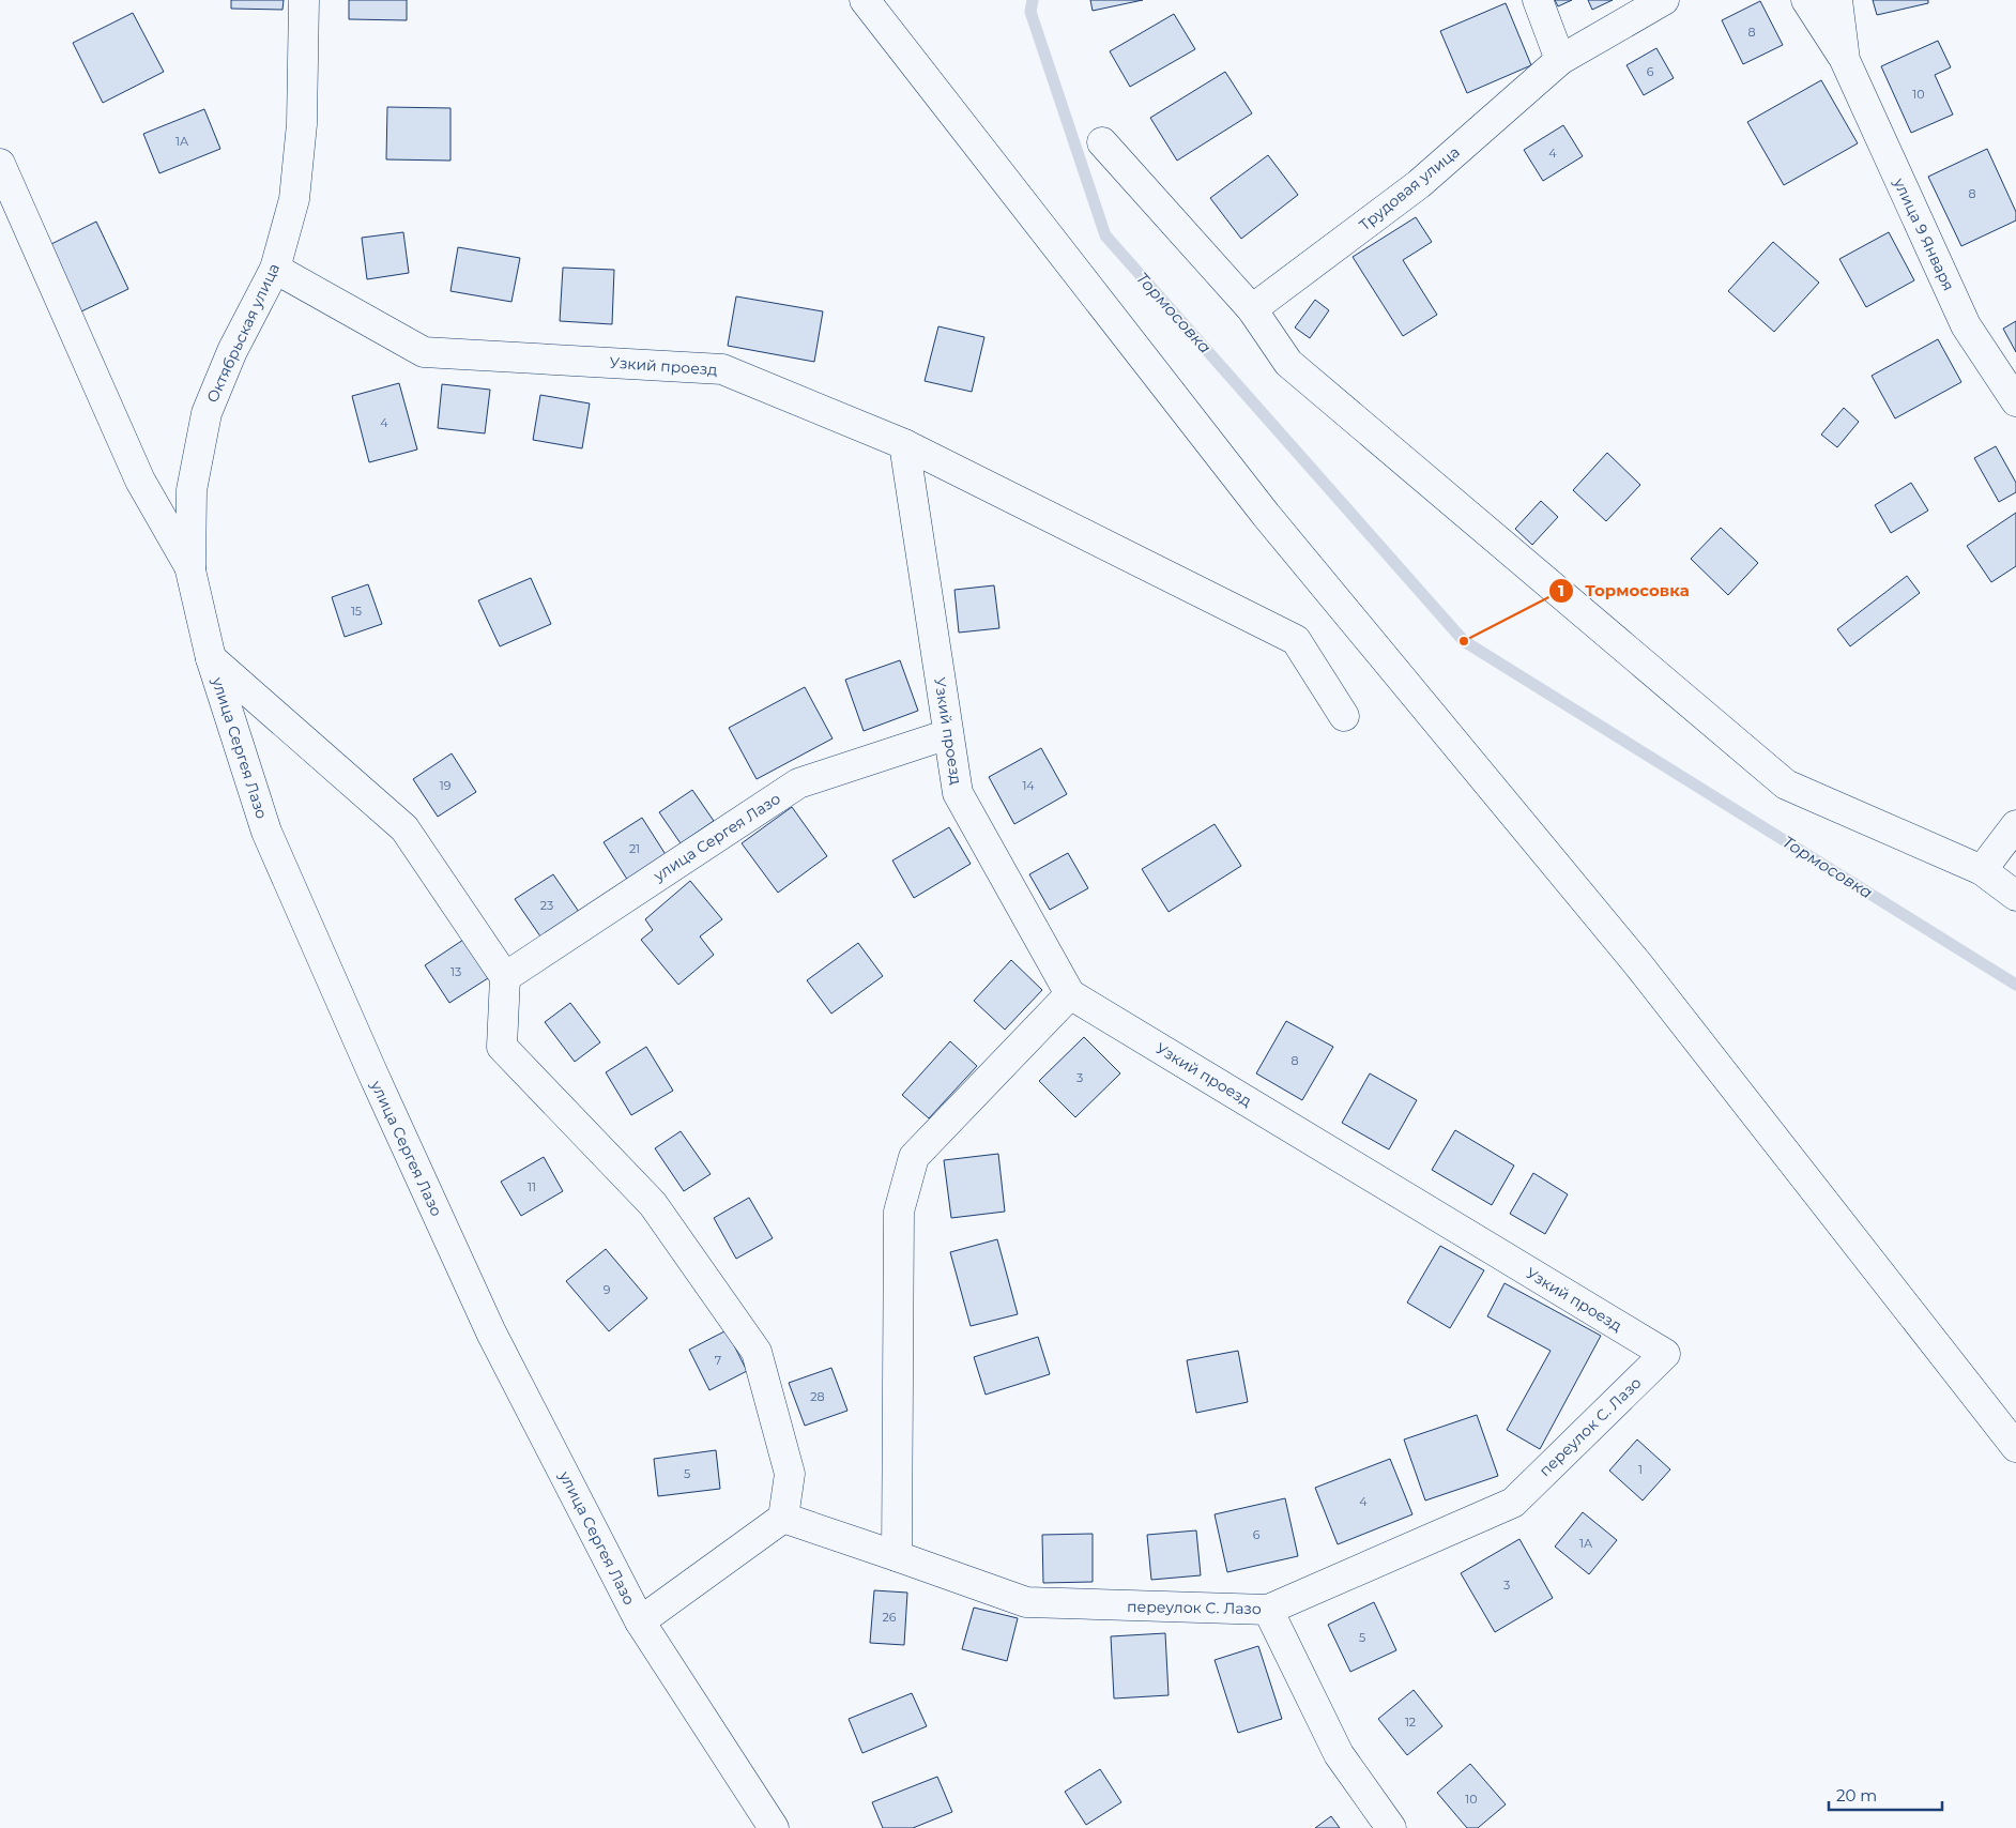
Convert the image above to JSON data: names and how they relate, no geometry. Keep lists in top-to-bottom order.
{
  "streets": {
    "street": [
      "Трудовая улица",
      "улица 9 Января",
      "Октябрьская улица",
      "Узкий проезд",
      "улица Сергея Лазо",
      "переулок С. Лазо"
    ]
  },
  "crossings": [
    ["Октябрьская улица", "Узкий проезд"],
    ["Октябрьская улица", "улица Сергея Лазо"],
    ["Узкий проезд", "улица Сергея Лазо"],
    ["Узкий проезд", "переулок С. Лазо"],
    ["улица Сергея Лазо", "переулок С. Лазо"]
  ],
  "water": ["Тормосовка"],
  "places": ["Тормосовка"],
  "house_numbers": [
    "8",
    "6",
    "10",
    "1А",
    "4",
    "8",
    "4",
    "15",
    "19",
    "14",
    "21",
    "23",
    "13",
    "8",
    "3",
    "11",
    "9",
    "7",
    "28",
    "1",
    "5",
    "4",
    "6",
    "1А",
    "3",
    "26",
    "5",
    "12",
    "10"
  ],
  "scale_bar": "20 m"
}
